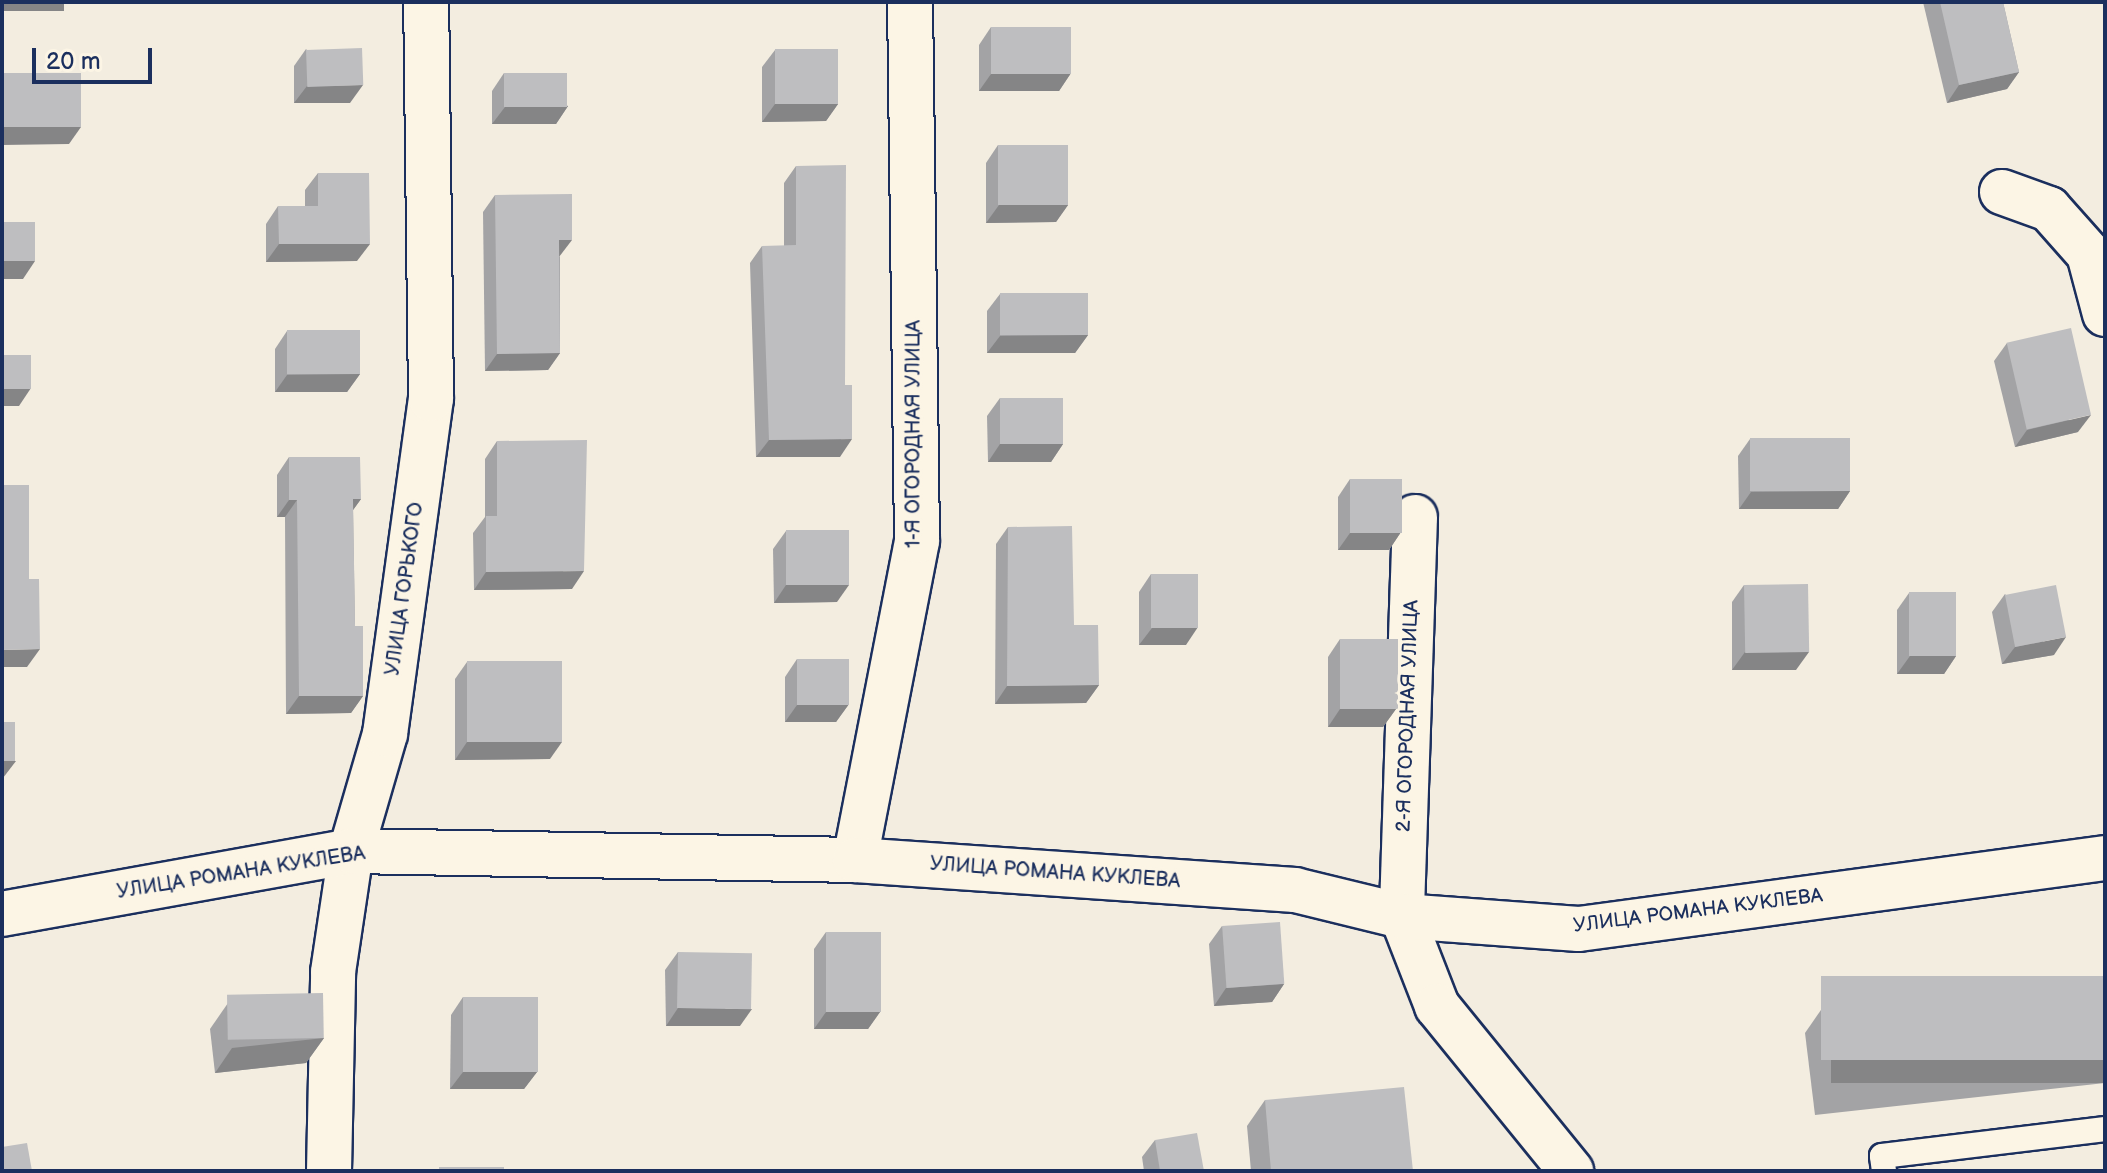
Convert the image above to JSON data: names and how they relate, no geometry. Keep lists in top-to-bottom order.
{
  "streets": {
    "street": [
      "1-Я ОГОРОДНАЯ УЛИЦА",
      "УЛИЦА ГОРЬКОГО",
      "2-Я ОГОРОДНАЯ УЛИЦА",
      "УЛИЦА РОМАНА КУКЛЕВА"
    ]
  },
  "crossings": [
    ["1-Я ОГОРОДНАЯ УЛИЦА", "УЛИЦА РОМАНА КУКЛЕВА"],
    ["УЛИЦА ГОРЬКОГО", "УЛИЦА РОМАНА КУКЛЕВА"],
    ["2-Я ОГОРОДНАЯ УЛИЦА", "УЛИЦА РОМАНА КУКЛЕВА"]
  ],
  "scale_bar": "20 m"
}
